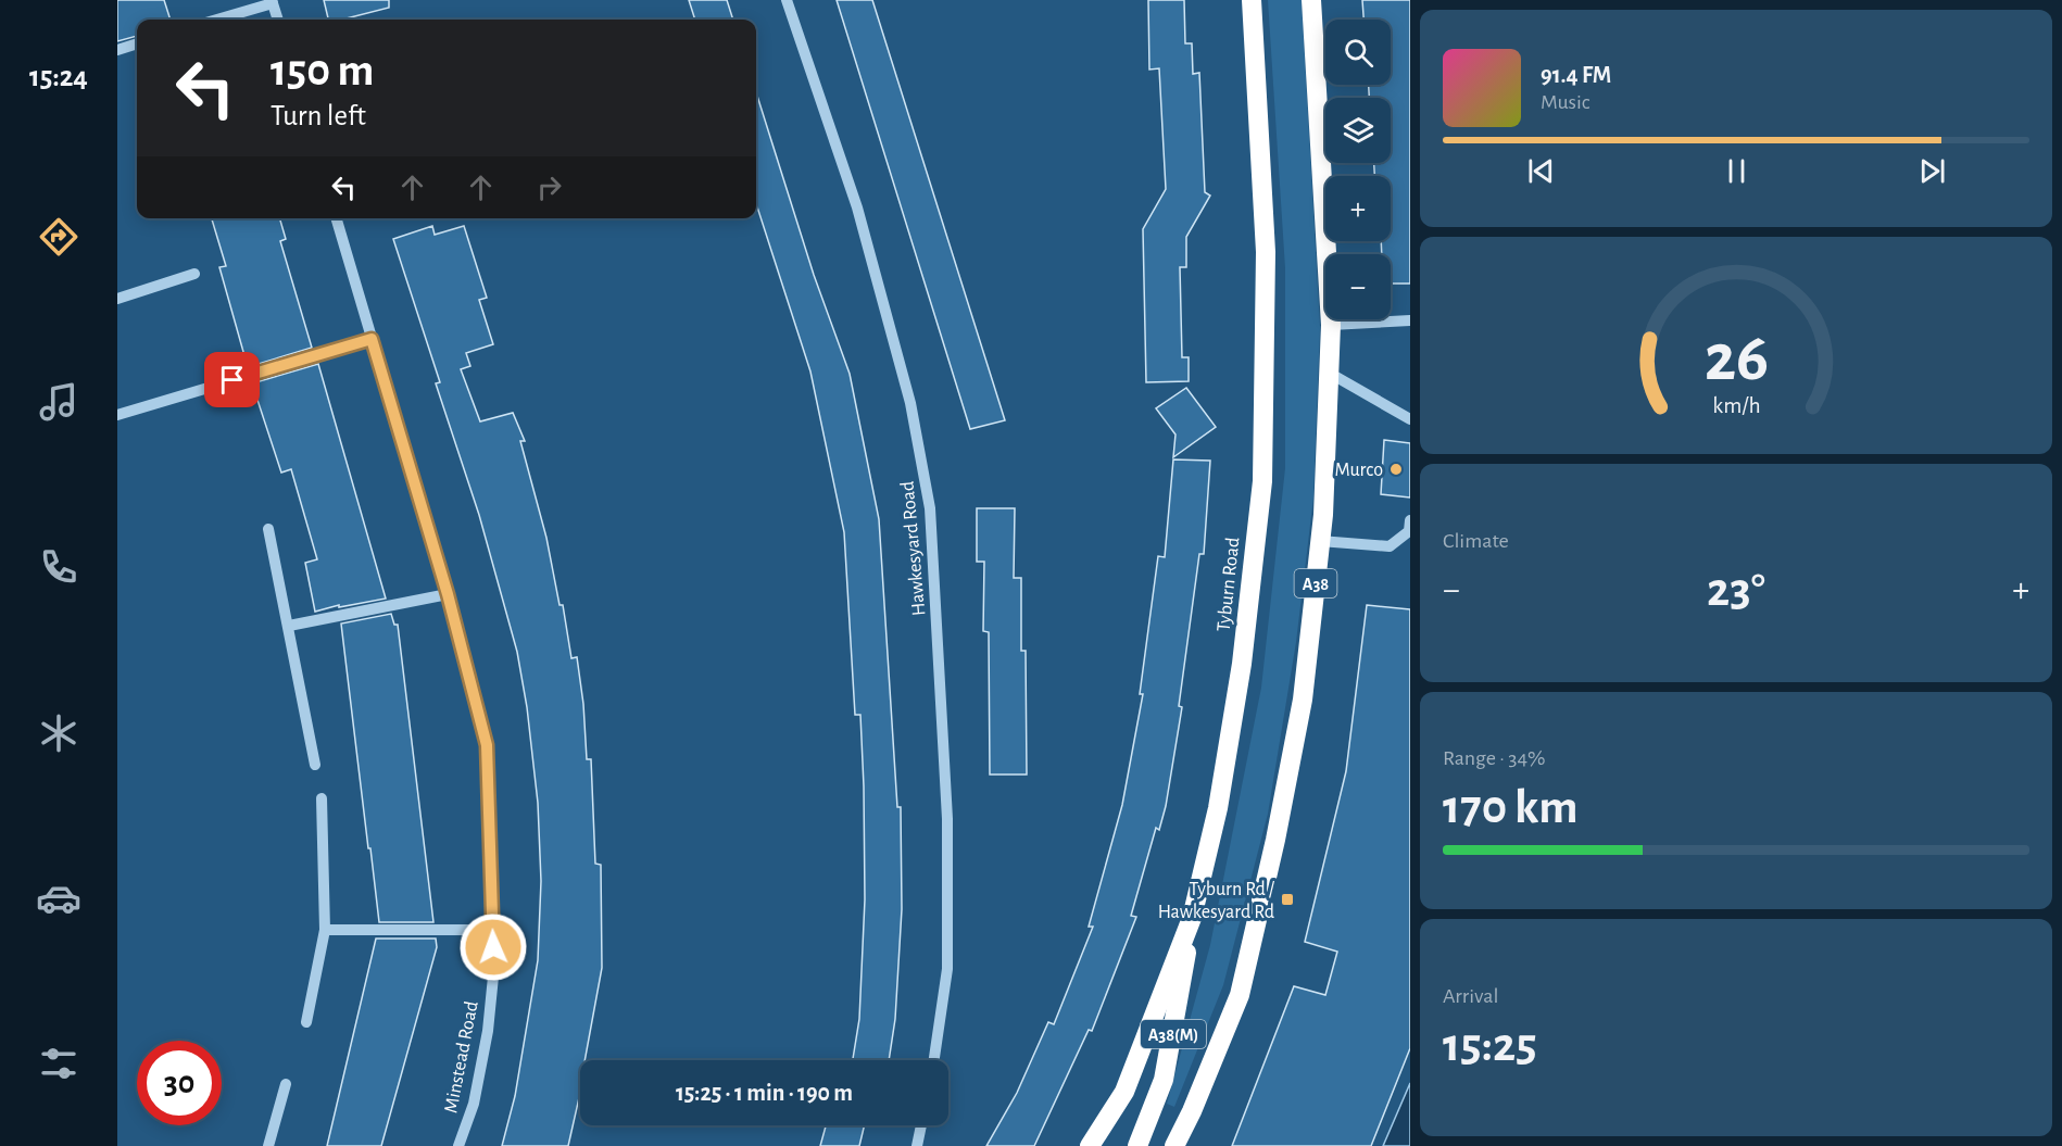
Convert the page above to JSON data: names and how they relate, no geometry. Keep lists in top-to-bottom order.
{
  "streets": {
    "highway": ["A38", "Tyburn Road", "A38(M)"],
    "street": ["Hawkesyard Road", "Minstead Road"]
  },
  "crossings": [
    ["Tyburn Road", "A38(M)"]
  ],
  "places": {
    "other": ["Murco"],
    "transit": ["Tyburn Rd / Hawkesyard Rd"]
  },
  "page": {
    "tabs": "15:24",
    "map_buttons": ["+", "−"],
    "turn": ["150 m", "Turn left"],
    "song": ["91.4 FM", "Music"],
    "tile": [
      "Climate",
      ["Range · 34%", "170 km"],
      ["Arrival", "15:25"]
    ],
    "heat": ["−", "23°", "+"],
    "limit": "30",
    "trip": "15:25 · 1 min · 190 m",
    "gauge": ["26", "km/h"]
  }
}
